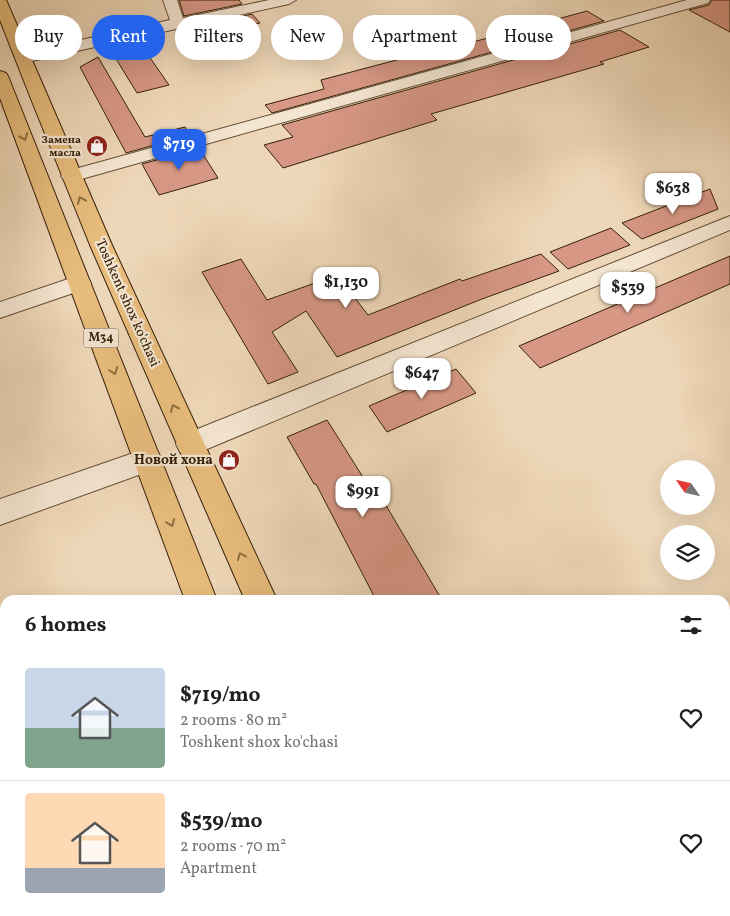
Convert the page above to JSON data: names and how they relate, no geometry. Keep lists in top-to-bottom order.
{
  "streets": {
    "main road": ["Toshkent shox ko'chasi", "M34"]
  },
  "places": {
    "shop": ["Замена масла", "Новой хона"]
  },
  "north": "top left",
  "page": {
    "chip": [
      "Buy",
      "Rent",
      "Filters",
      "New",
      "Apartment",
      "House"
    ],
    "price": [
      "$719",
      "$638",
      "$1,130",
      "$539",
      "$647",
      "$991"
    ],
    "heading": "6 homes",
    "list": [
      {
        "name": "$719/mo",
        "note": "2 rooms · 80 m² · Toshkent shox ko'chasi"
      },
      {
        "name": "$539/mo",
        "note": "2 rooms · 70 m² · Apartment"
      }
    ]
  }
}
